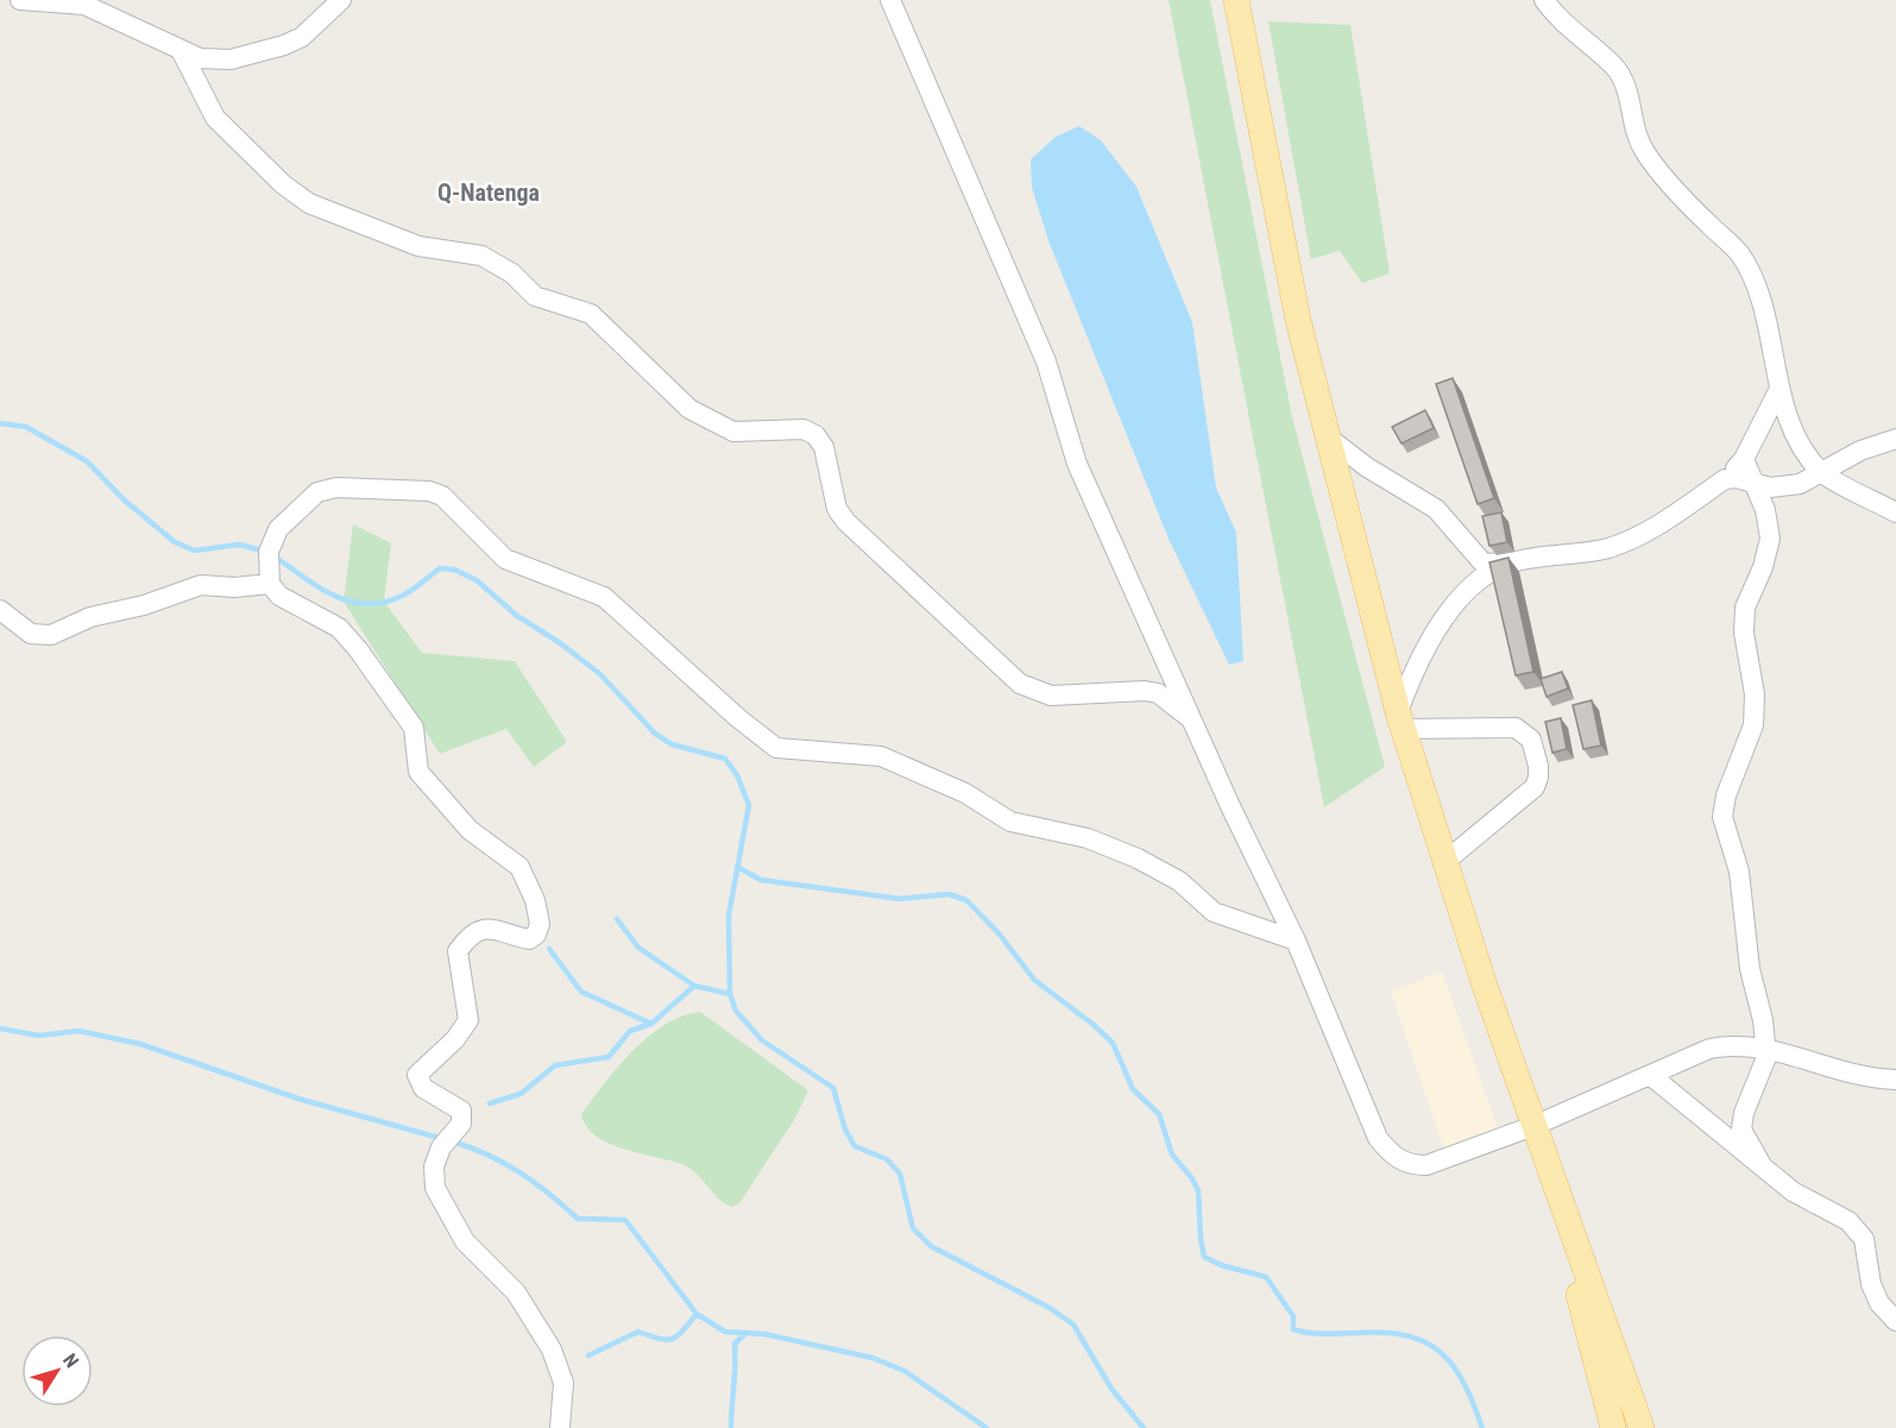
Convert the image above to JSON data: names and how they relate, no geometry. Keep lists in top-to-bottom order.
{
  "districts": ["Q-Natenga"],
  "north": "top right"
}
